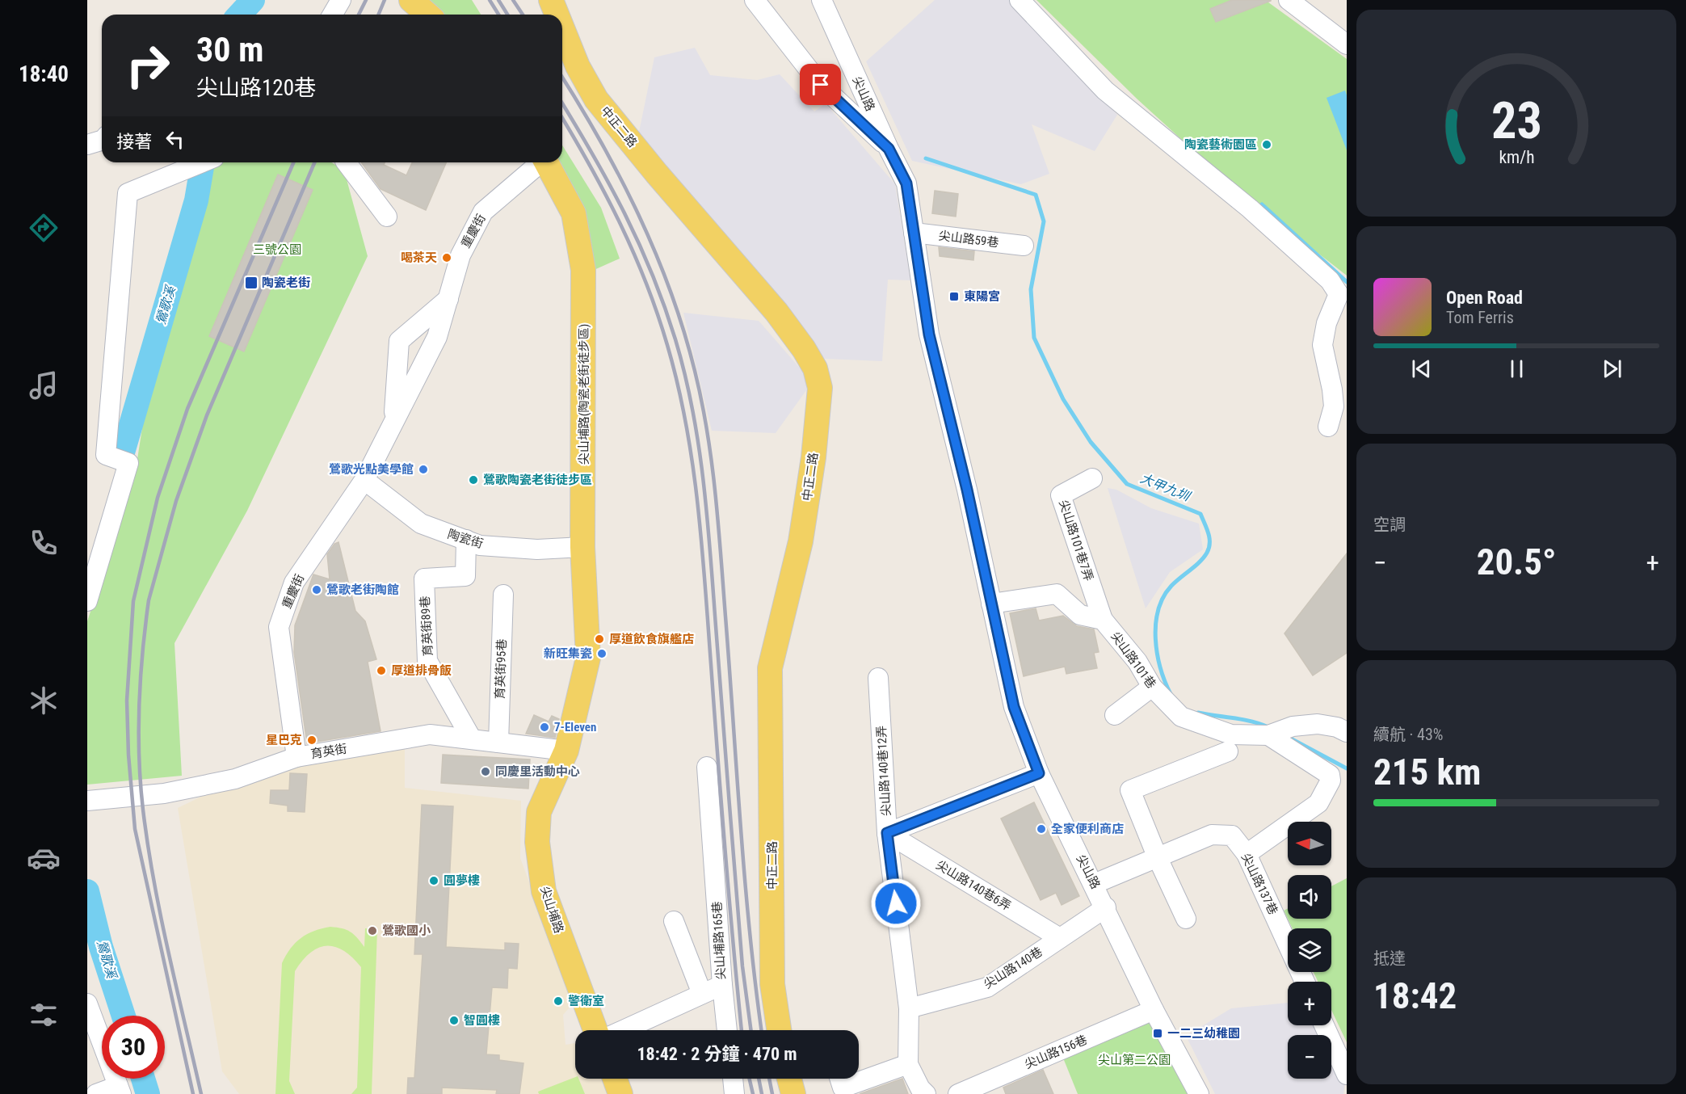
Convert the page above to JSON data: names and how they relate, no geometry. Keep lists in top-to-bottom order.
{
  "streets": {
    "main road": ["中正二路", "尖山埔路(陶瓷老街徒步區)", "尖山埔路"],
    "street": [
      "尖山路",
      "重慶街",
      "尖山路59巷",
      "陶瓷街",
      "尖山路101巷7弄",
      "育英街89巷",
      "尖山路101巷",
      "育英街95巷",
      "育英街",
      "尖山路140巷12弄",
      "尖山路137巷",
      "尖山路140巷6弄",
      "尖山埔路165巷",
      "尖山路140巷",
      "尖山路156巷"
    ]
  },
  "crossings": [
    ["尖山路", "尖山路59巷"],
    ["尖山路", "尖山路101巷"],
    ["尖山路", "尖山路137巷"],
    ["尖山路", "尖山路140巷"],
    ["尖山路", "尖山路156巷"],
    ["重慶街", "陶瓷街"],
    ["重慶街", "育英街"],
    ["尖山埔路(陶瓷老街徒步區)", "陶瓷街"],
    ["尖山埔路(陶瓷老街徒步區)", "育英街"],
    ["尖山埔路(陶瓷老街徒步區)", "尖山埔路"],
    ["陶瓷街", "育英街89巷"],
    ["尖山路101巷7弄", "尖山路101巷"],
    ["育英街89巷", "育英街"],
    ["育英街95巷", "育英街"],
    ["育英街", "尖山埔路"],
    ["尖山路140巷12弄", "尖山路140巷6弄"],
    ["尖山路140巷12弄", "尖山路140巷"],
    ["尖山路140巷6弄", "尖山路140巷"]
  ],
  "water": ["鶯歌溪", "大甲九圳"],
  "parks": ["三號公園", "尖山第二公園"],
  "places": {
    "other": [
      "陶瓷藝術園區",
      "喝茶天",
      "鶯歌光點美學館",
      "鶯歌陶瓷老街徒步區",
      "鶯歌老街陶館",
      "厚道飲食旗艦店",
      "新旺集瓷",
      "厚道排骨飯",
      "7-Eleven",
      "星巴克",
      "同慶里活動中心",
      "全家便利商店",
      "圓夢樓",
      "鶯歌國小",
      "警衛室",
      "智圓樓"
    ],
    "transit": ["陶瓷老街", "東陽宮", "一二三幼稚園"]
  },
  "north": "left",
  "page": {
    "tabs": "18:40",
    "turn": ["30 m", "尖山路120巷"],
    "then": "接著",
    "song": ["Open Road", "Tom Ferris"],
    "tile": [
      "空調",
      ["續航 · 43%", "215 km"],
      ["抵達", "18:42"]
    ],
    "heat": ["−", "20.5°", "+"],
    "map_buttons": ["+", "−"],
    "limit": "30",
    "trip": "18:42 · 2 分鐘 · 470 m",
    "gauge": ["23", "km/h"]
  }
}
